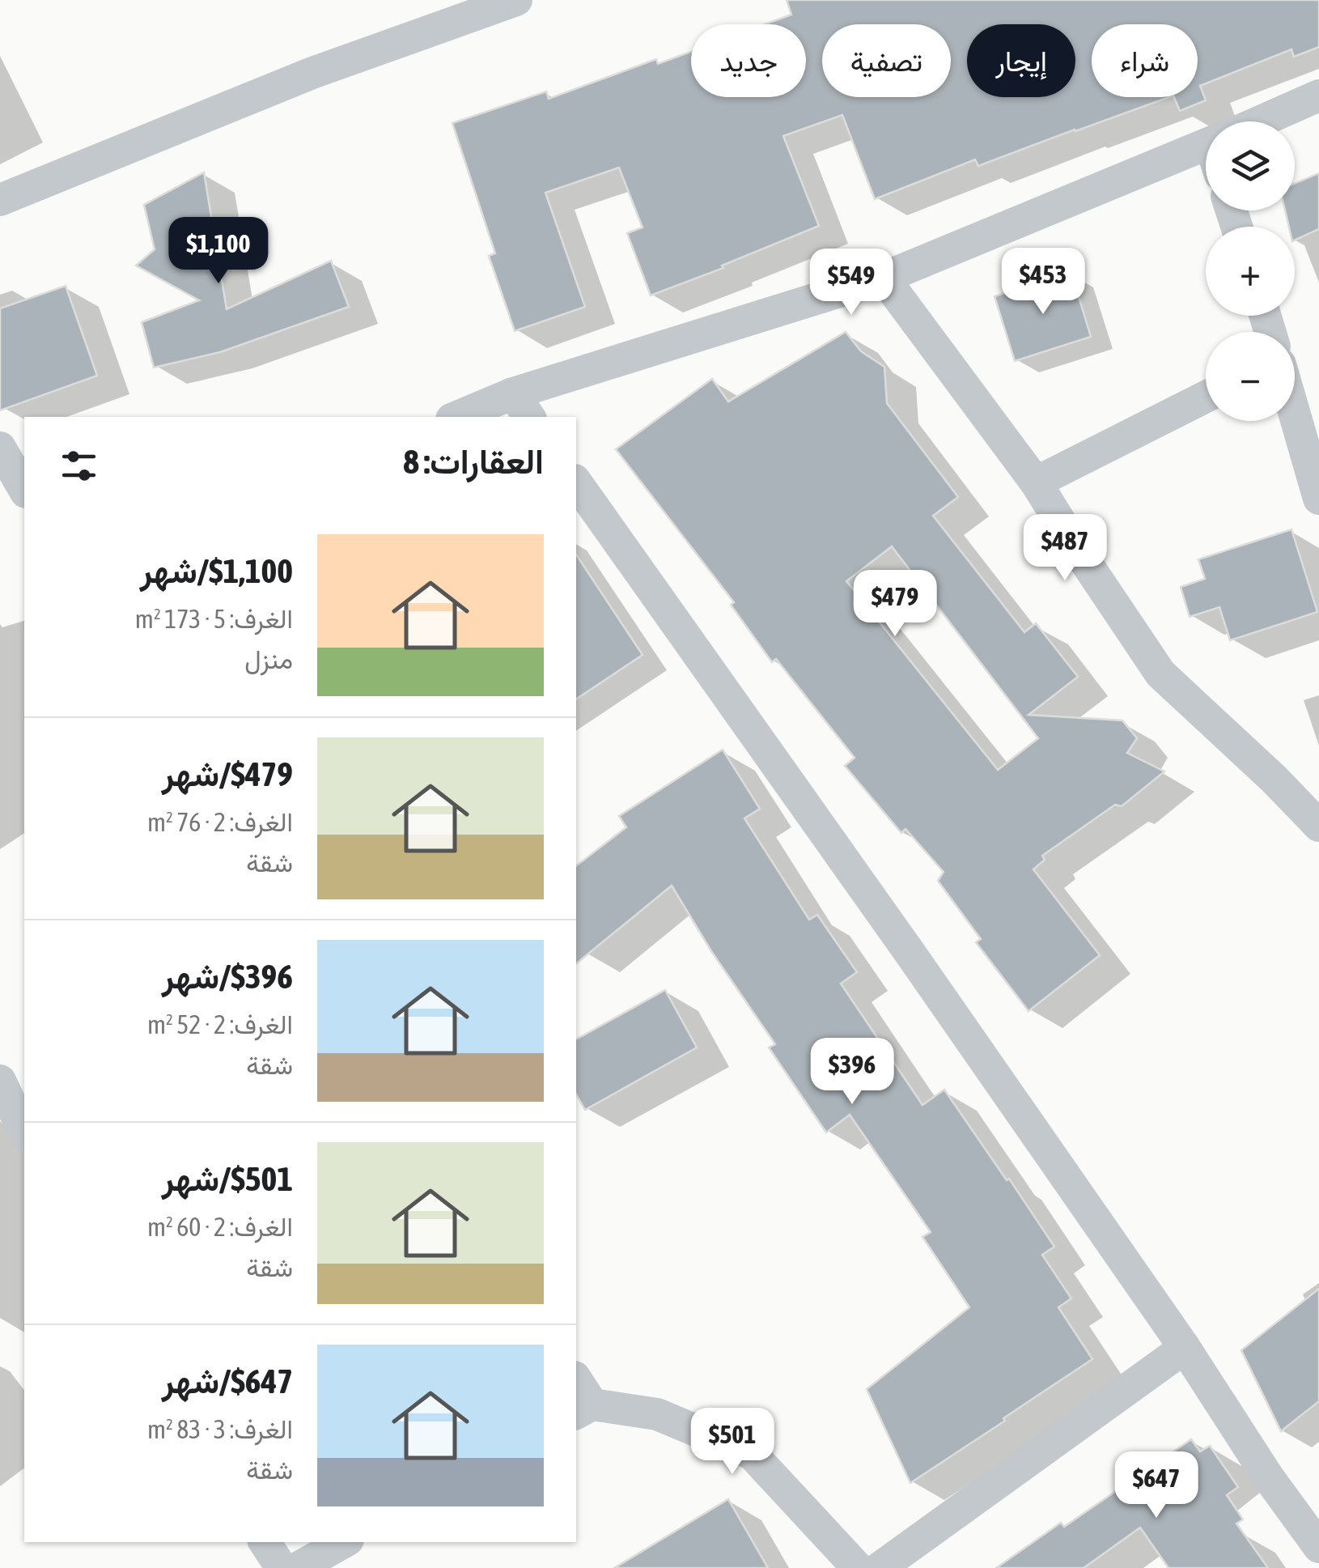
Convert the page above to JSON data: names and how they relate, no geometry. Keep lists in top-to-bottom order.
{
  "page": {
    "chip": [
      "شراء",
      "إيجار",
      "تصفية",
      "جديد"
    ],
    "map_buttons": ["+", "−"],
    "price": [
      "$1,100",
      "$453",
      "$549",
      "$487",
      "$479",
      "$396",
      "$501",
      "$647"
    ],
    "heading": "العقارات: 8",
    "list": [
      {
        "name": "$1,100/شهر",
        "note": "الغرف: 5 · 173 m² · منزل"
      },
      {
        "name": "$479/شهر",
        "note": "الغرف: 2 · 76 m² · شقة"
      },
      {
        "name": "$396/شهر",
        "note": "الغرف: 2 · 52 m² · شقة"
      },
      {
        "name": "$501/شهر",
        "note": "الغرف: 2 · 60 m² · شقة"
      },
      {
        "name": "$647/شهر",
        "note": "الغرف: 3 · 83 m² · شقة"
      }
    ]
  }
}
